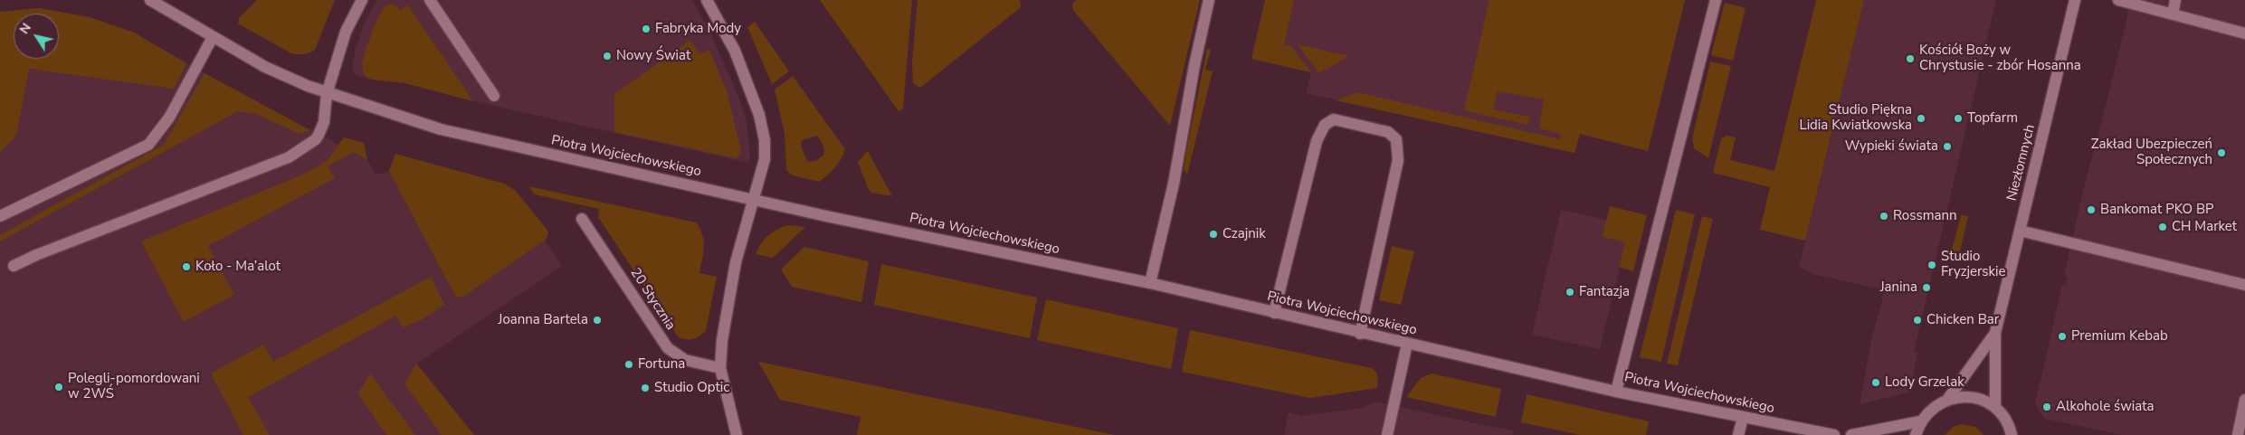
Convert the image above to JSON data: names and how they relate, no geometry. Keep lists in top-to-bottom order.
{
  "streets": {
    "street": ["Piotra Wojciechowskiego", "Niezłomnych", "20 Stycznia"]
  },
  "places": [
    "Fabryka Mody",
    "Nowy Świat",
    "Kościół Boży w Chrystusie - zbór Hosanna",
    "Studio Piękna Lidia Kwiatkowska",
    "Topfarm",
    "Wypieki świata",
    "Zakład Ubezpieczeń Społecznych",
    "Bankomat PKO BP",
    "Rossmann",
    "CH Market",
    "Czajnik",
    "Studio Fryzjerskie",
    "Koło - Ma’alot",
    "Janina",
    "Fantazja",
    "Joanna Bartela",
    "Chicken Bar",
    "Premium Kebab",
    "Fortuna",
    "Lody Grzelak",
    "Polegli-pomordowani w 2WŚ",
    "Studio Optic",
    "Alkohole świata"
  ],
  "north": "top left"
}
